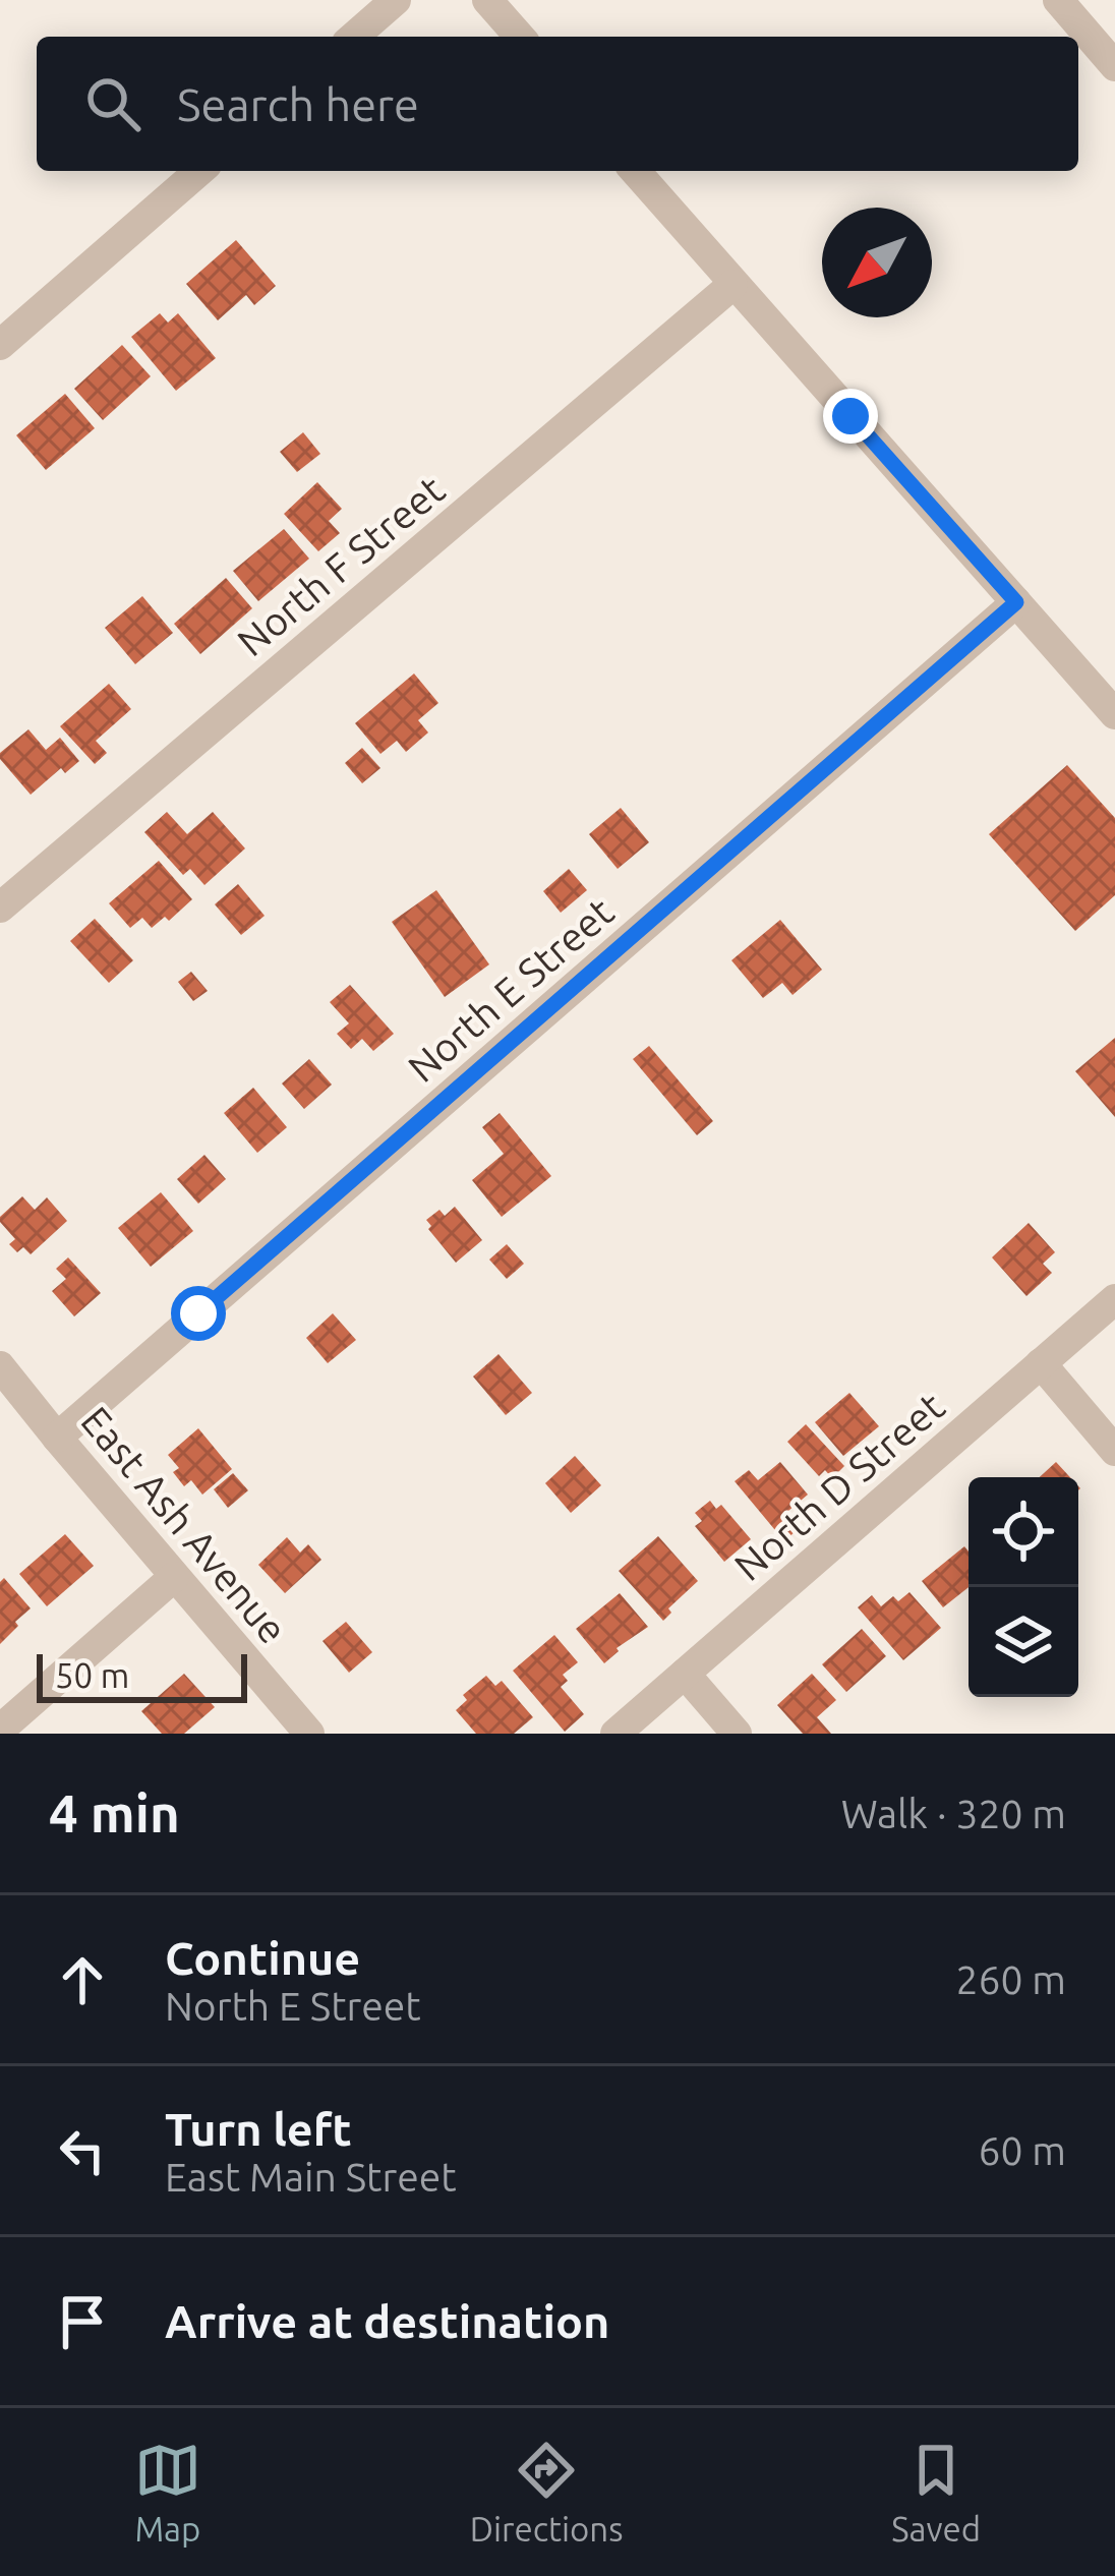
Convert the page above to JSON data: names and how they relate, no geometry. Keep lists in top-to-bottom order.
{
  "streets": {
    "street": [
      "North F Street",
      "North E Street",
      "North D Street",
      "East Ash Avenue"
    ]
  },
  "crossings": [
    ["North E Street", "East Ash Avenue"]
  ],
  "scale_bar": "50 m",
  "north": "bottom left",
  "page": {
    "search": "Search here",
    "scale": "50 m",
    "heading": ["4 min", "Walk · 320 m"],
    "list": [
      ["Continue", "North E Street", "260 m"],
      ["Turn left", "East Main Street", "60 m"],
      "Arrive at destination"
    ],
    "nav": ["Map", "Directions", "Saved"]
  }
}
